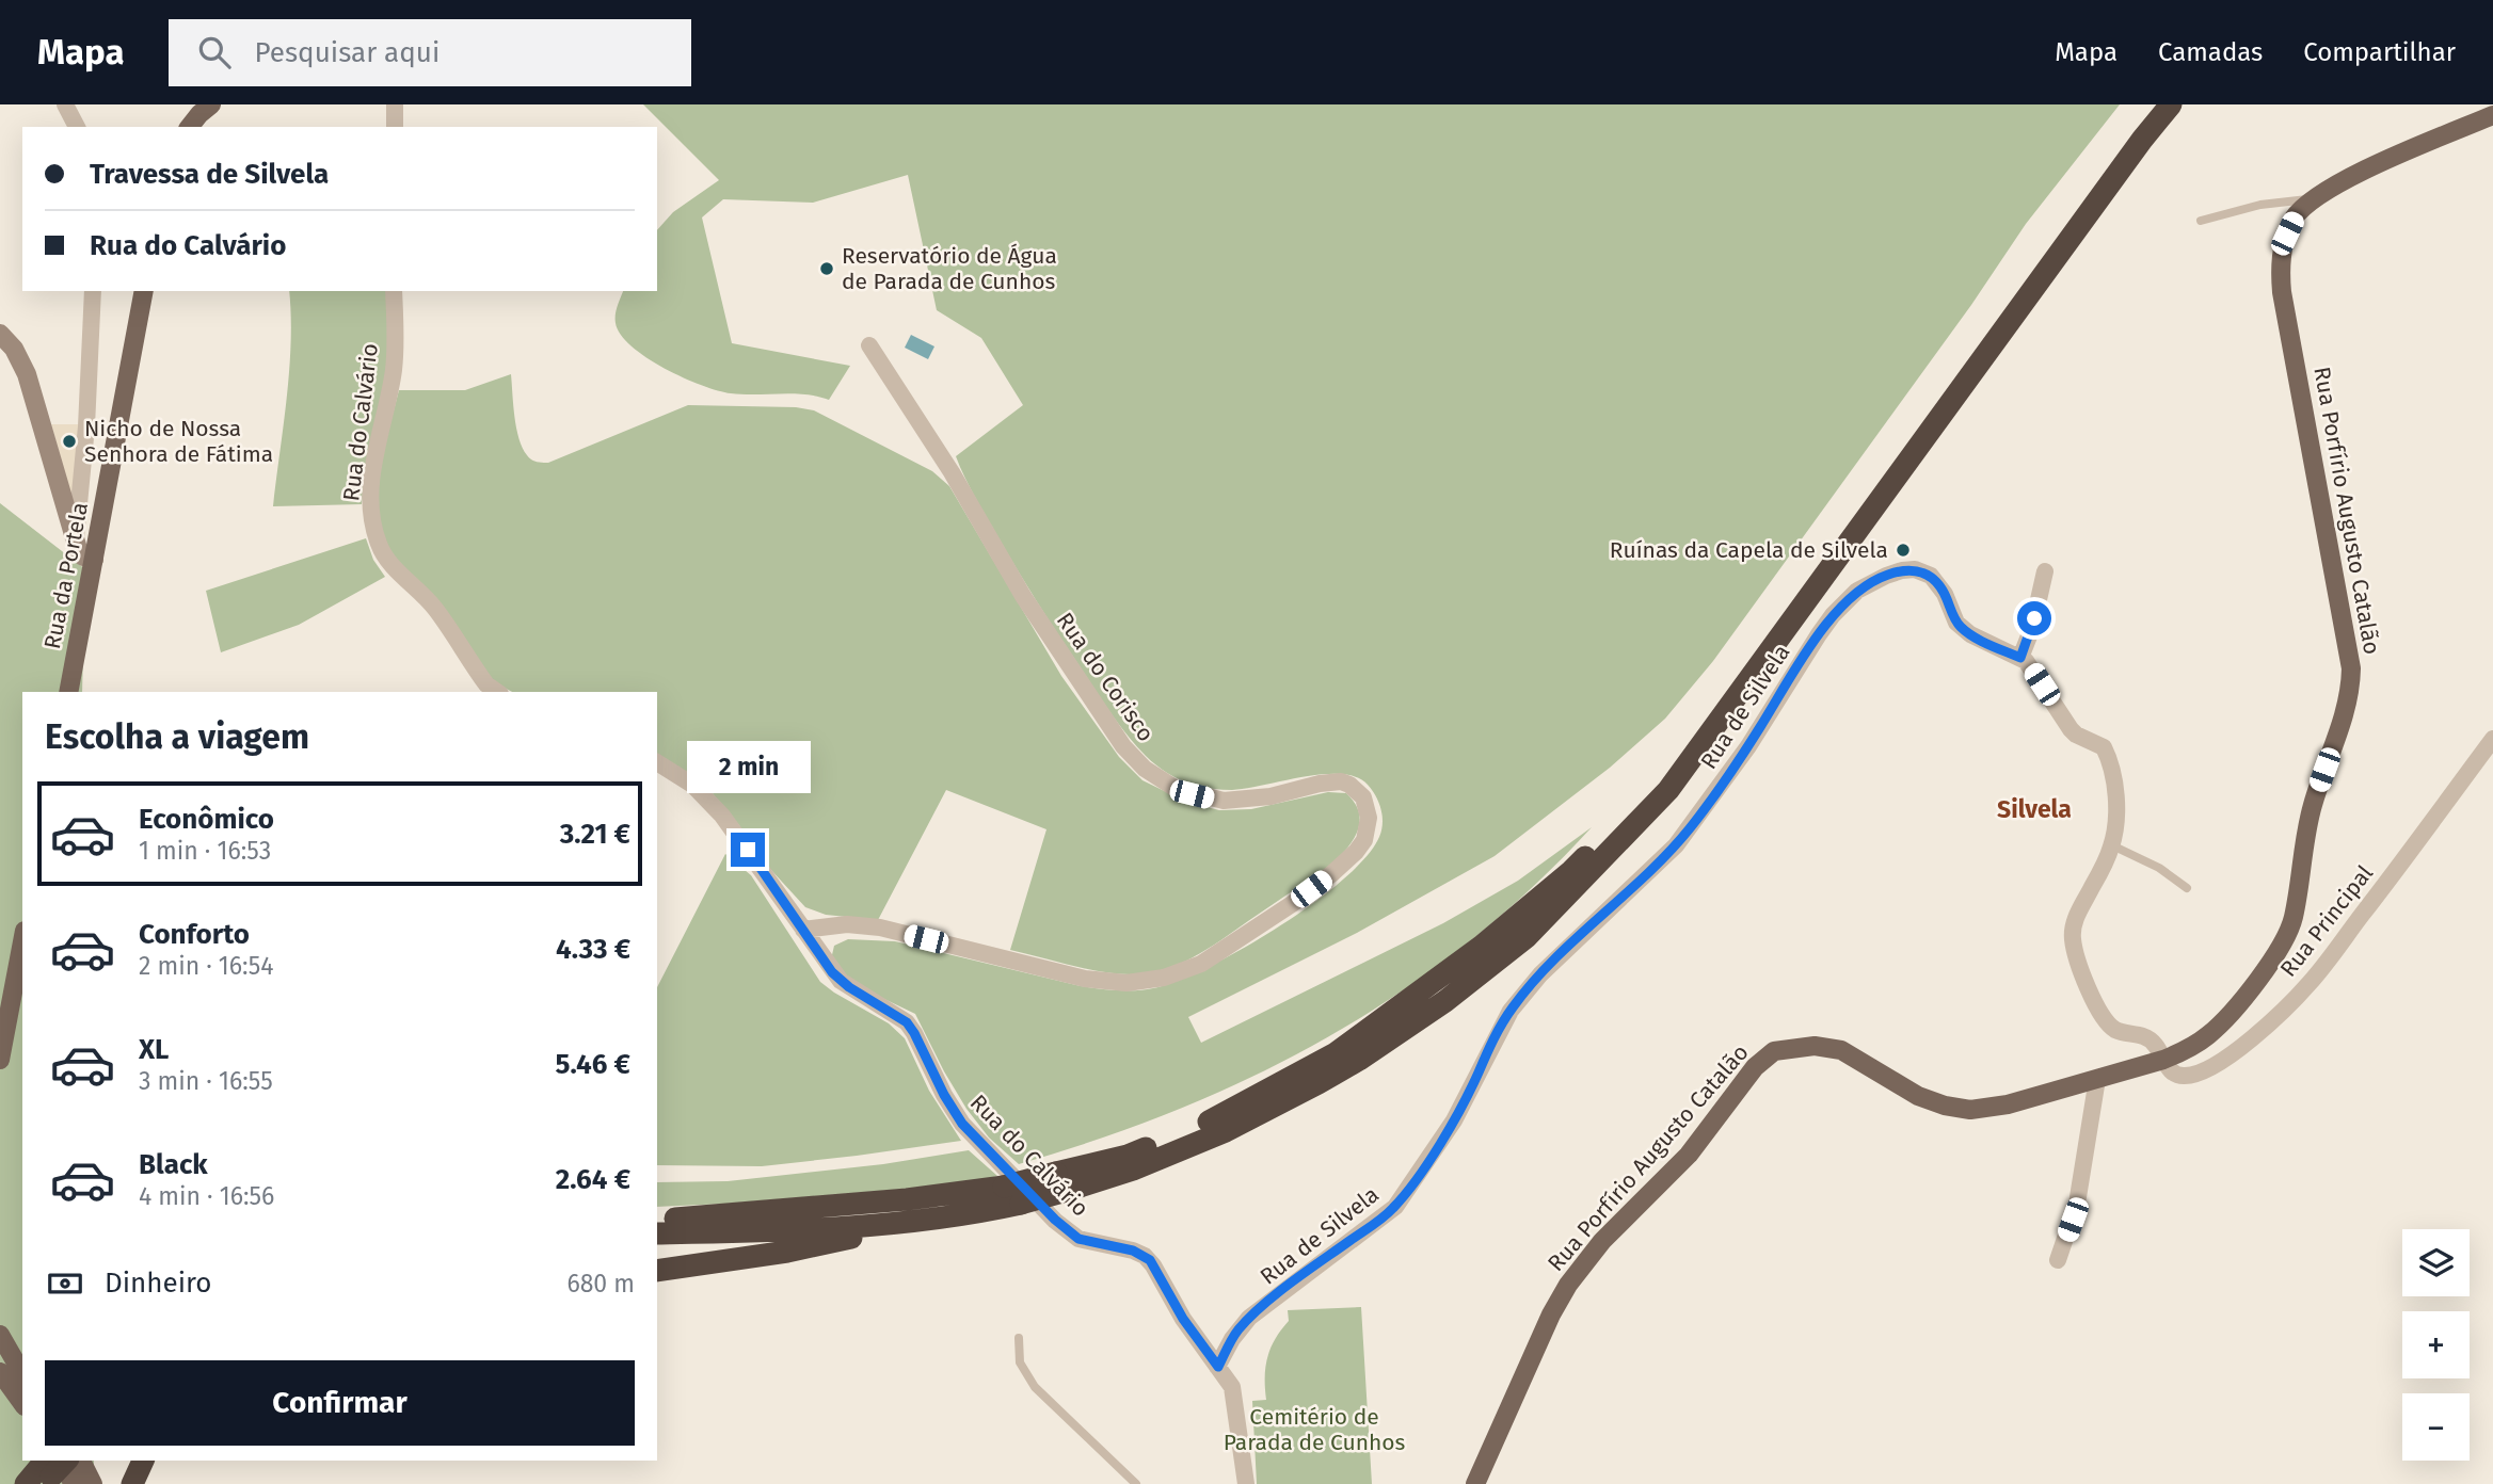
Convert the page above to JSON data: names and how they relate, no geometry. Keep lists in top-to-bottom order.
{
  "streets": {
    "main road": ["Rua Porfírio Augusto Catalão", "Rua da Portela"],
    "street": [
      "Rua do Calvário",
      "Rua do Corisco",
      "Rua de Silvela",
      "Rua Principal"
    ]
  },
  "crossings": [
    ["Rua do Calvário", "Rua do Corisco"],
    ["Rua do Calvário", "Rua de Silvela"],
    ["Rua Porfírio Augusto Catalão", "Rua de Silvela"],
    ["Rua Porfírio Augusto Catalão", "Rua Principal"],
    ["Rua de Silvela", "Rua Principal"]
  ],
  "districts": ["Silvela"],
  "parks": ["Cemitério de Parada de Cunhos"],
  "places": ["Reservatório de Água de Parada de Cunhos", "Nicho de Nossa Senhora de Fátima", "Ruínas da Capela de Silvela"],
  "page": {
    "header": "Mapa",
    "search": "Pesquisar aqui",
    "nav": ["Mapa", "Camadas", "Compartilhar"],
    "banner": ["Travessa de Silvela", "Rua do Calvário"],
    "heading": "Escolha a viagem",
    "bubble": "2 min",
    "list": [
      {
        "name": "Econômico",
        "note": "1 min · 16:53",
        "value": "3.21 €"
      },
      {
        "name": "Conforto",
        "note": "2 min · 16:54",
        "value": "4.33 €"
      },
      {
        "name": "XL",
        "note": "3 min · 16:55",
        "value": "5.46 €"
      },
      {
        "name": "Black",
        "note": "4 min · 16:56",
        "value": "2.64 €"
      }
    ],
    "map_buttons": ["+", "−"],
    "pay": ["Dinheiro", "680 m"],
    "buttons": "Confirmar"
  }
}
